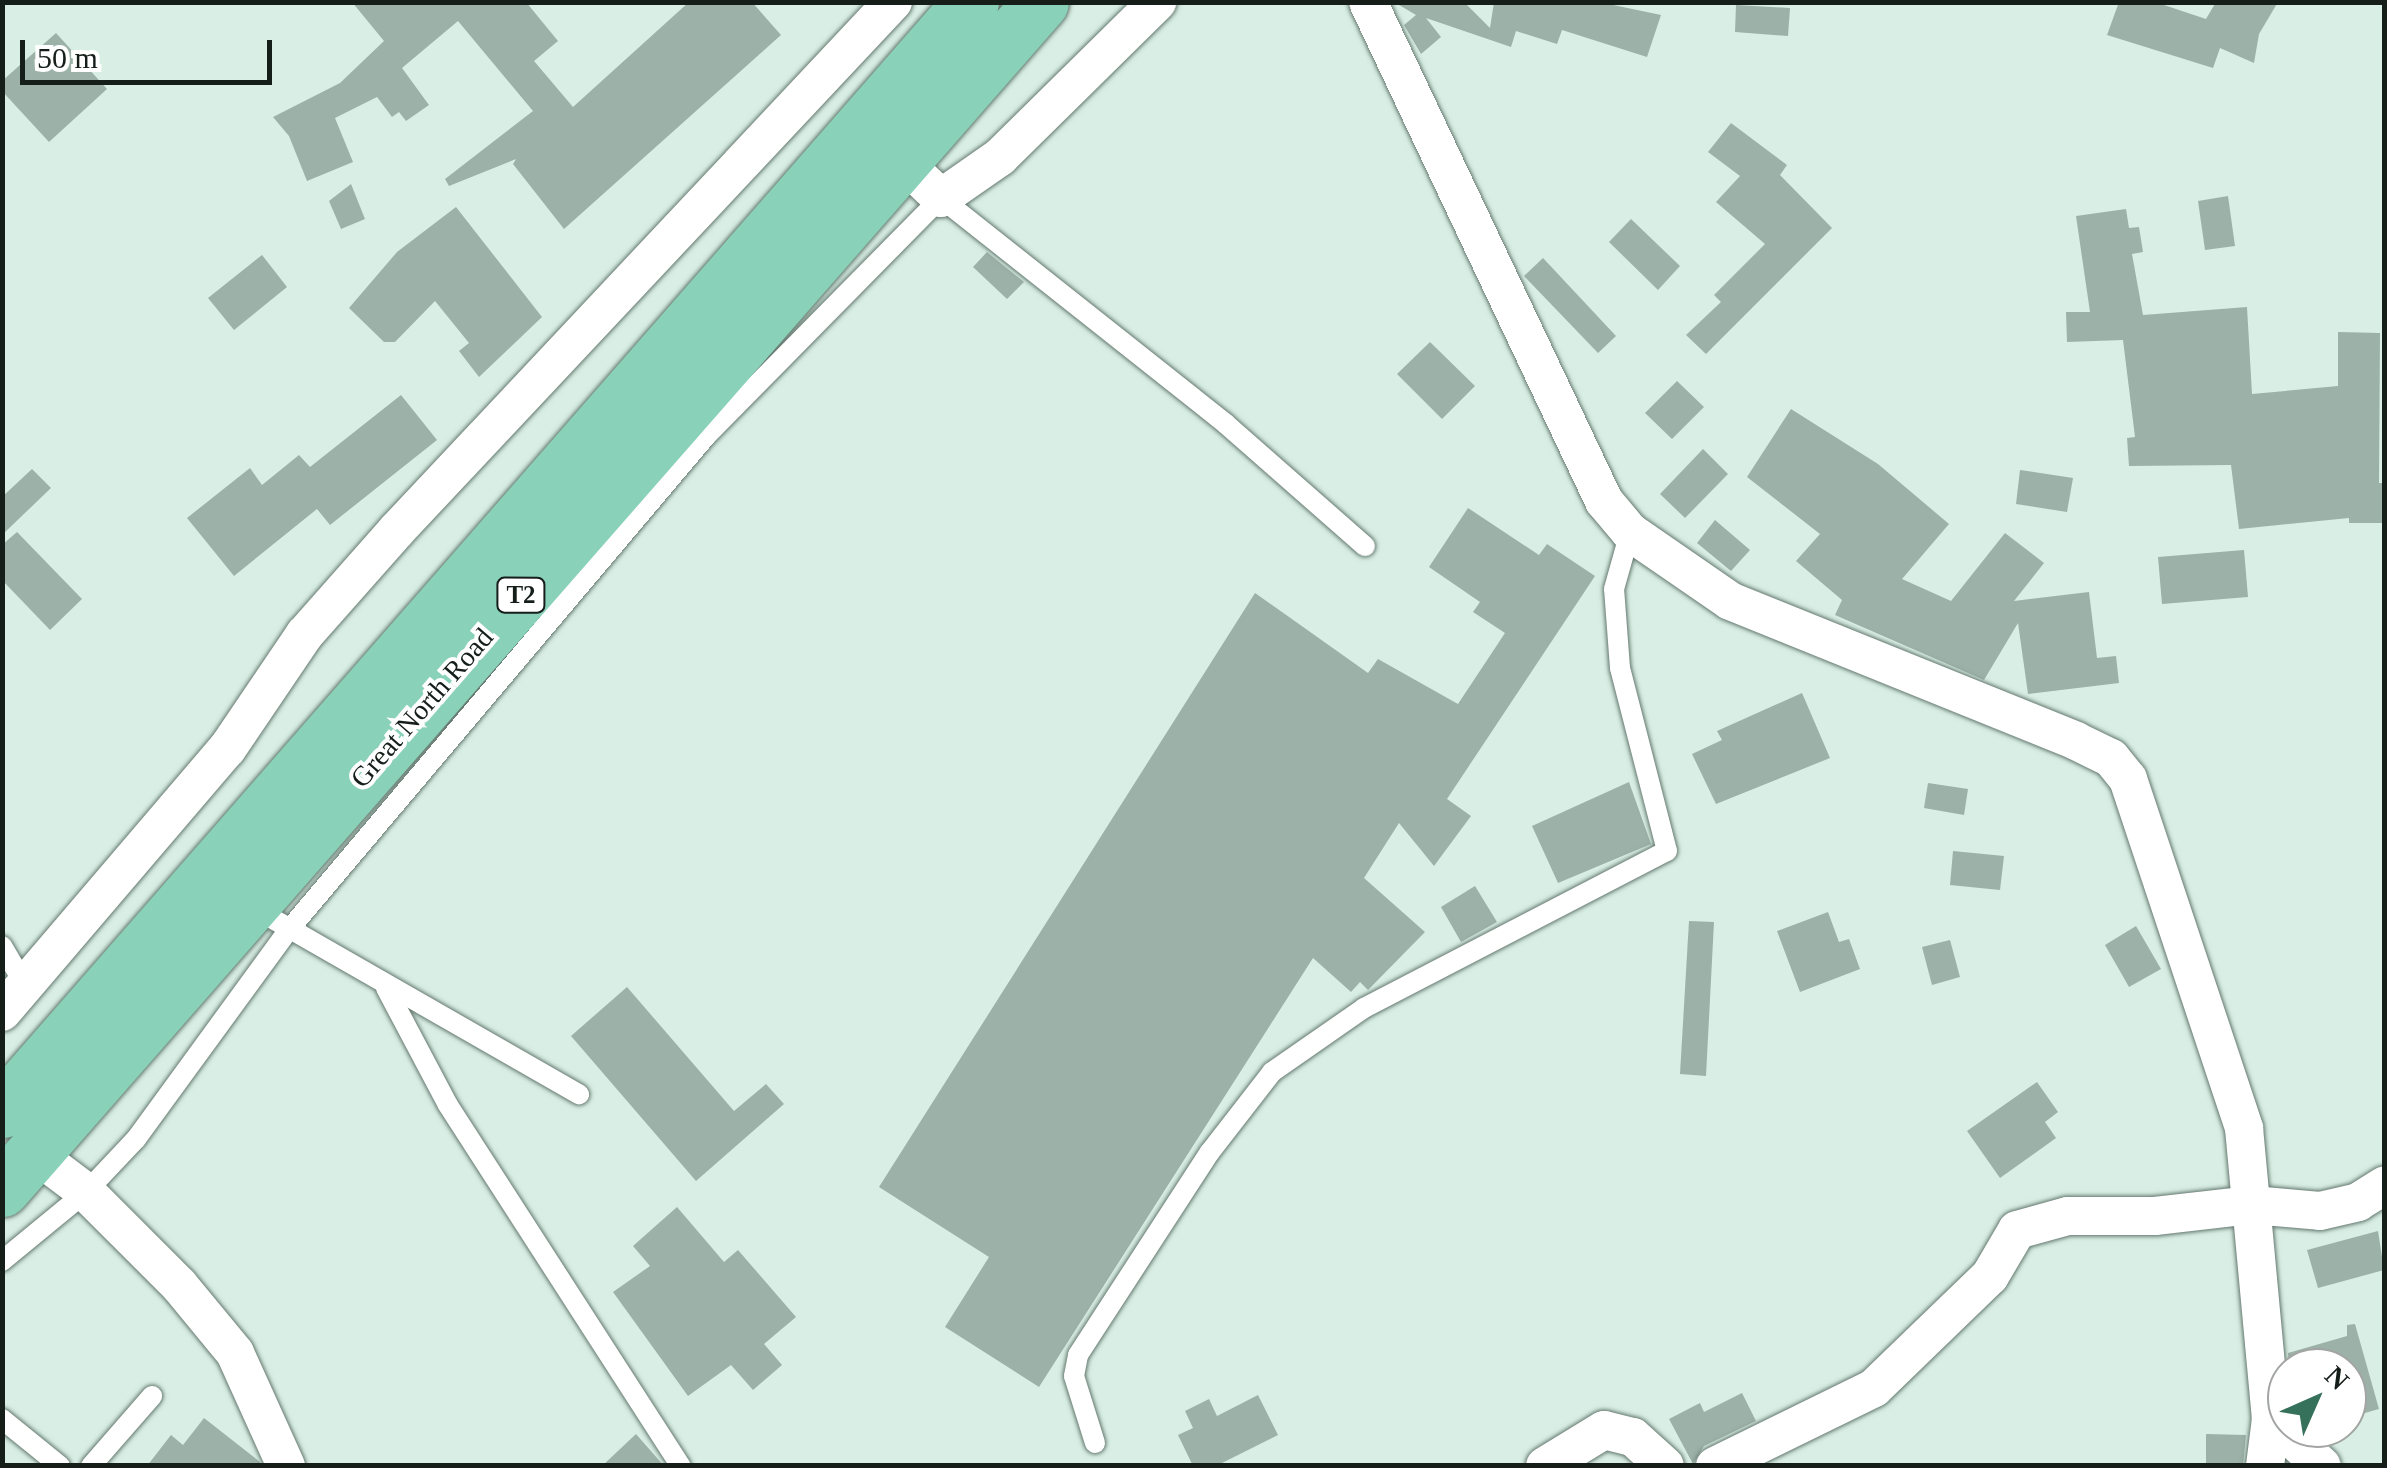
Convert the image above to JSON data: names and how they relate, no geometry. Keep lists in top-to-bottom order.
{
  "streets": {
    "main road": ["T2", "Great North Road"]
  },
  "scale_bar": "50 m",
  "north": "top right"
}
